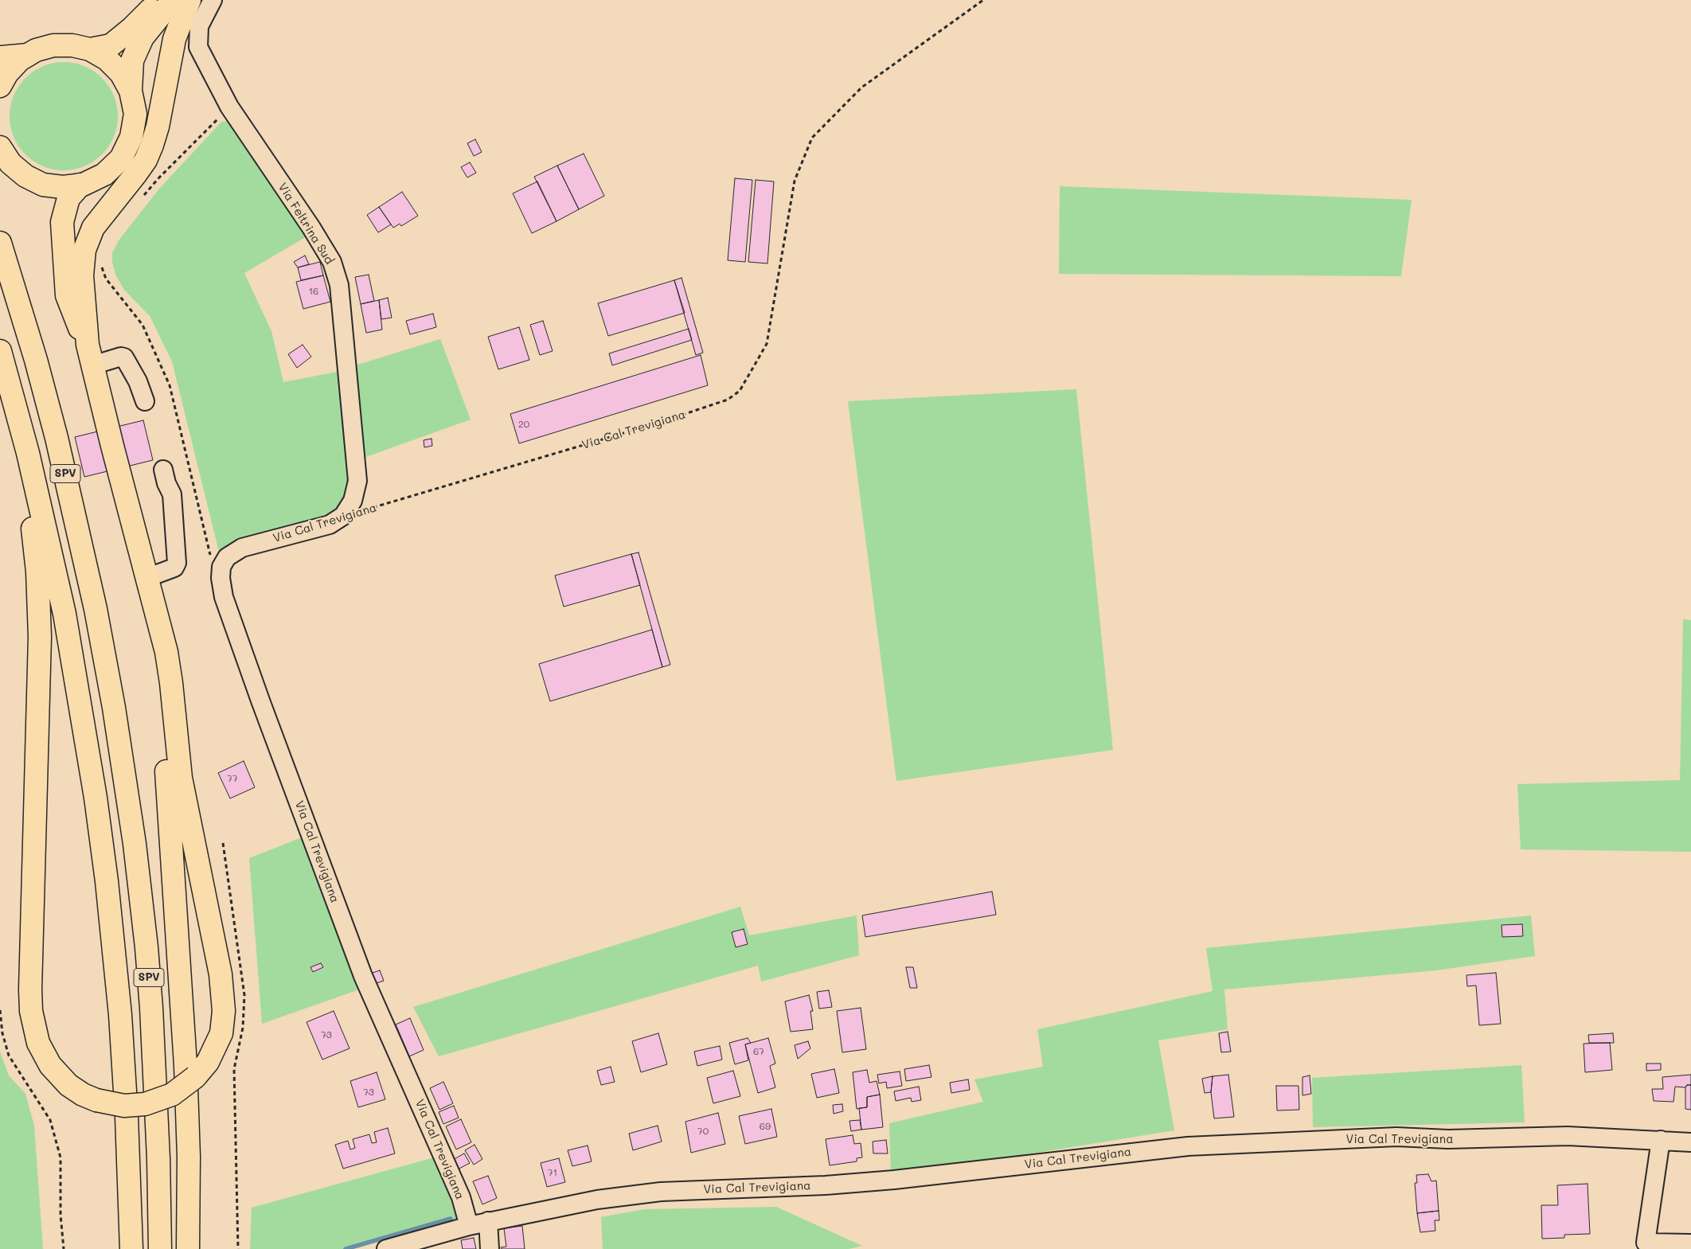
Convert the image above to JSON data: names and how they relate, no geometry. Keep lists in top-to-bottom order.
{
  "streets": {
    "main road": ["SPV"],
    "street": ["Via Feltrina Sud", "Via Cal Trevigiana"]
  },
  "crossings": [
    ["Via Feltrina Sud", "Via Cal Trevigiana"]
  ],
  "house_numbers": [
    "16",
    "20",
    "77",
    "73",
    "67",
    "73",
    "69",
    "70",
    "71"
  ]
}
